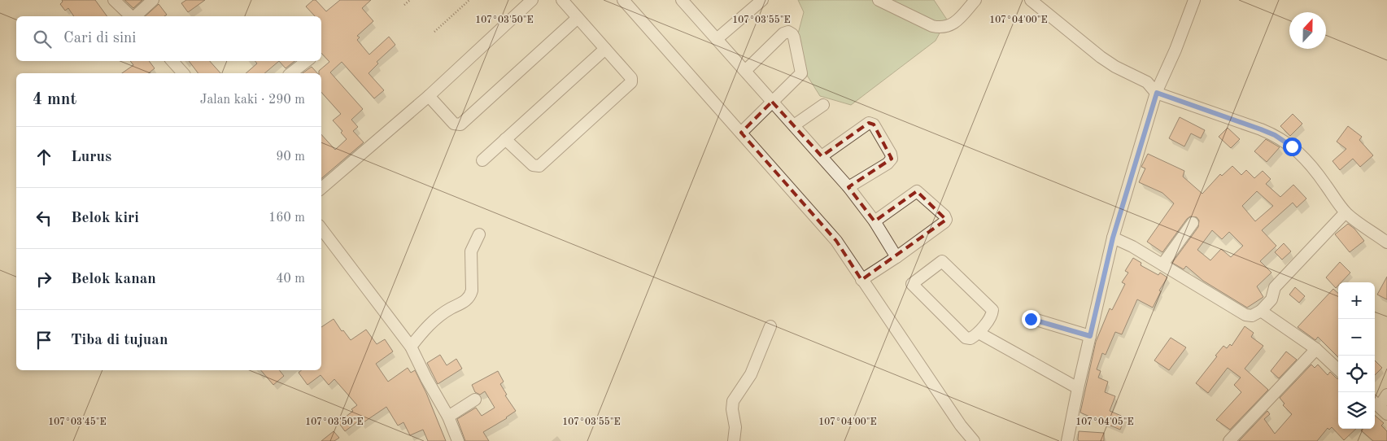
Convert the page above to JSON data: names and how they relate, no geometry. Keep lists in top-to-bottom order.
{
  "north": "top",
  "page": {
    "search": "Cari di sini",
    "heading": ["4 mnt", "Jalan kaki · 290 m"],
    "list": [
      ["Lurus", "90 m"],
      ["Belok kiri", "160 m"],
      ["Belok kanan", "40 m"],
      "Tiba di tujuan"
    ],
    "map_buttons": ["+", "−"]
  },
  "coordinates": [
    "107°03'50\"E",
    "107°03'55\"E",
    "107°04'00\"E",
    "107°03'45\"E",
    "107°04'05\"E"
  ]
}
